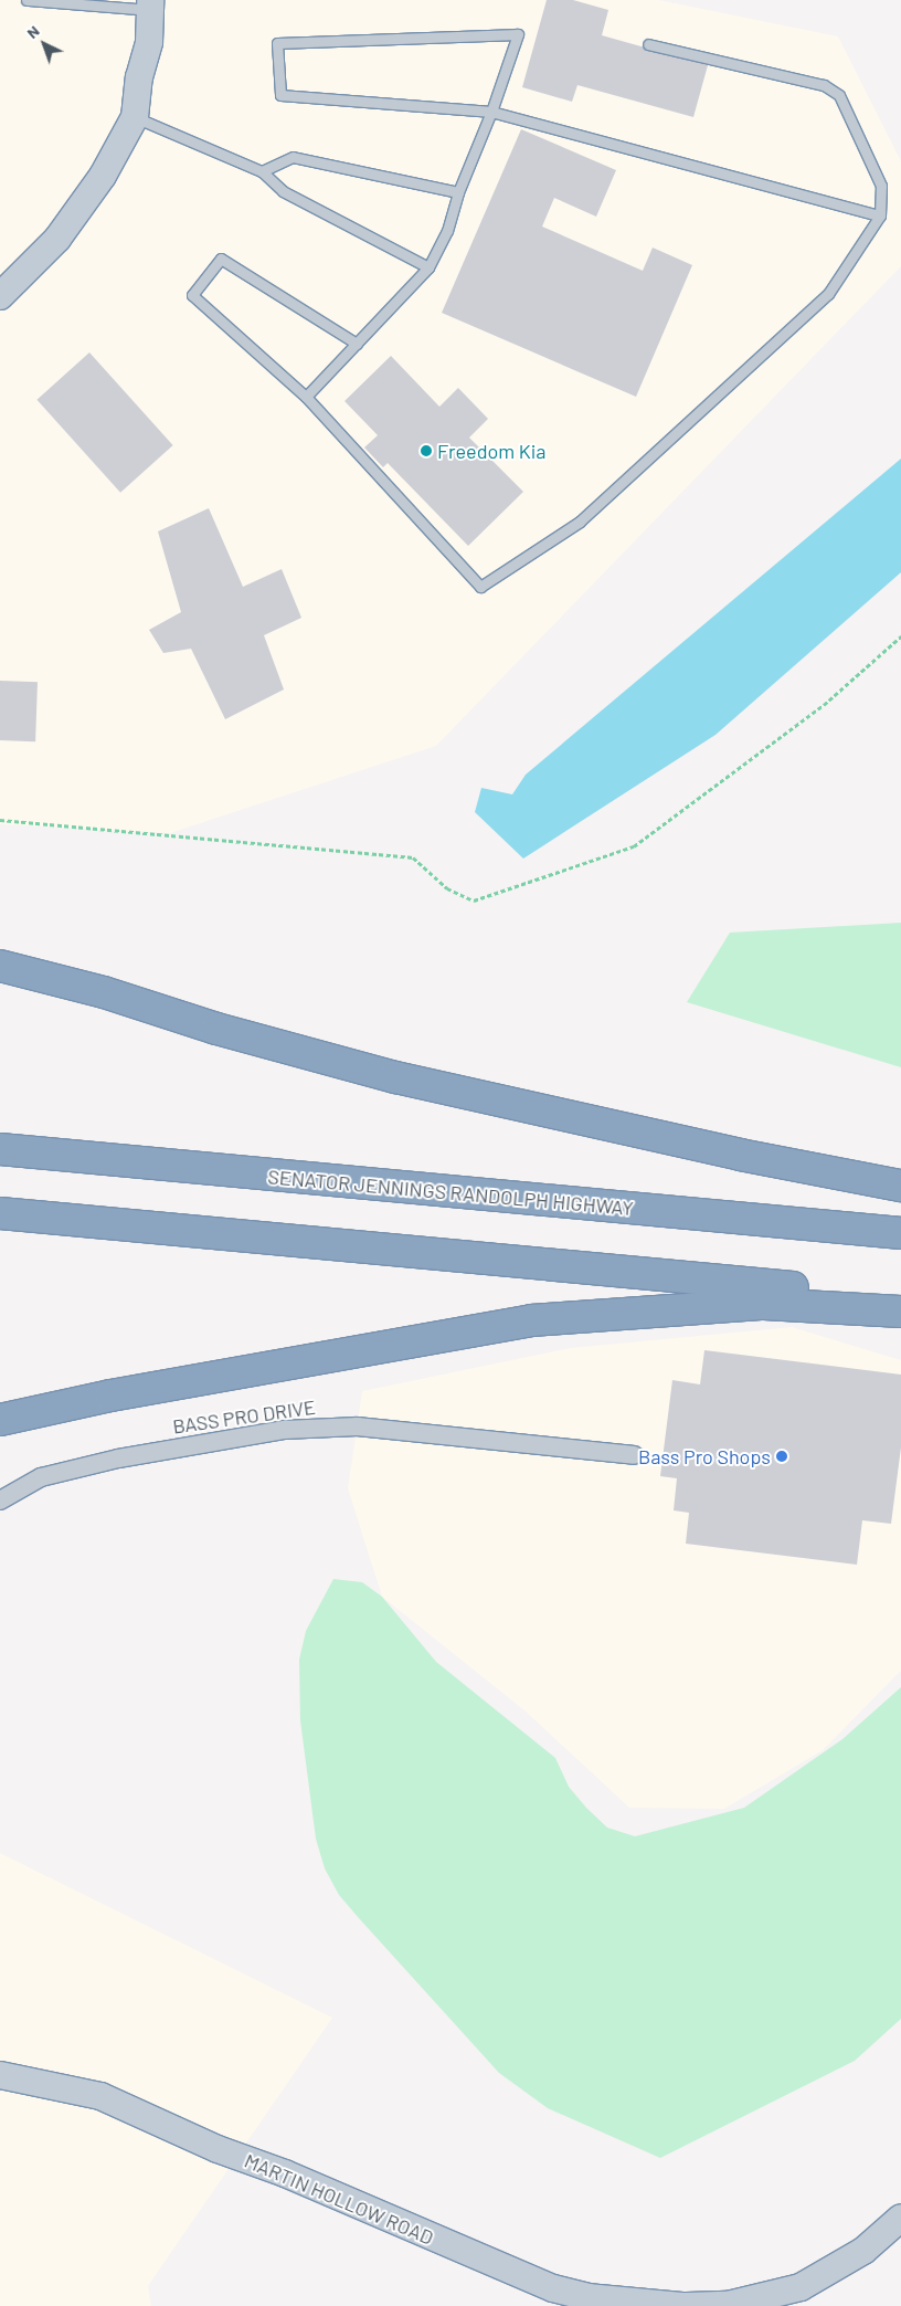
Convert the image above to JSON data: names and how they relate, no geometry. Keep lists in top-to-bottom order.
{
  "streets": {
    "highway": ["SENATOR JENNINGS RANDOLPH HIGHWAY"],
    "street": ["BASS PRO DRIVE", "MARTIN HOLLOW ROAD"]
  },
  "places": ["Freedom Kia", "Bass Pro Shops"],
  "north": "top left"
}
